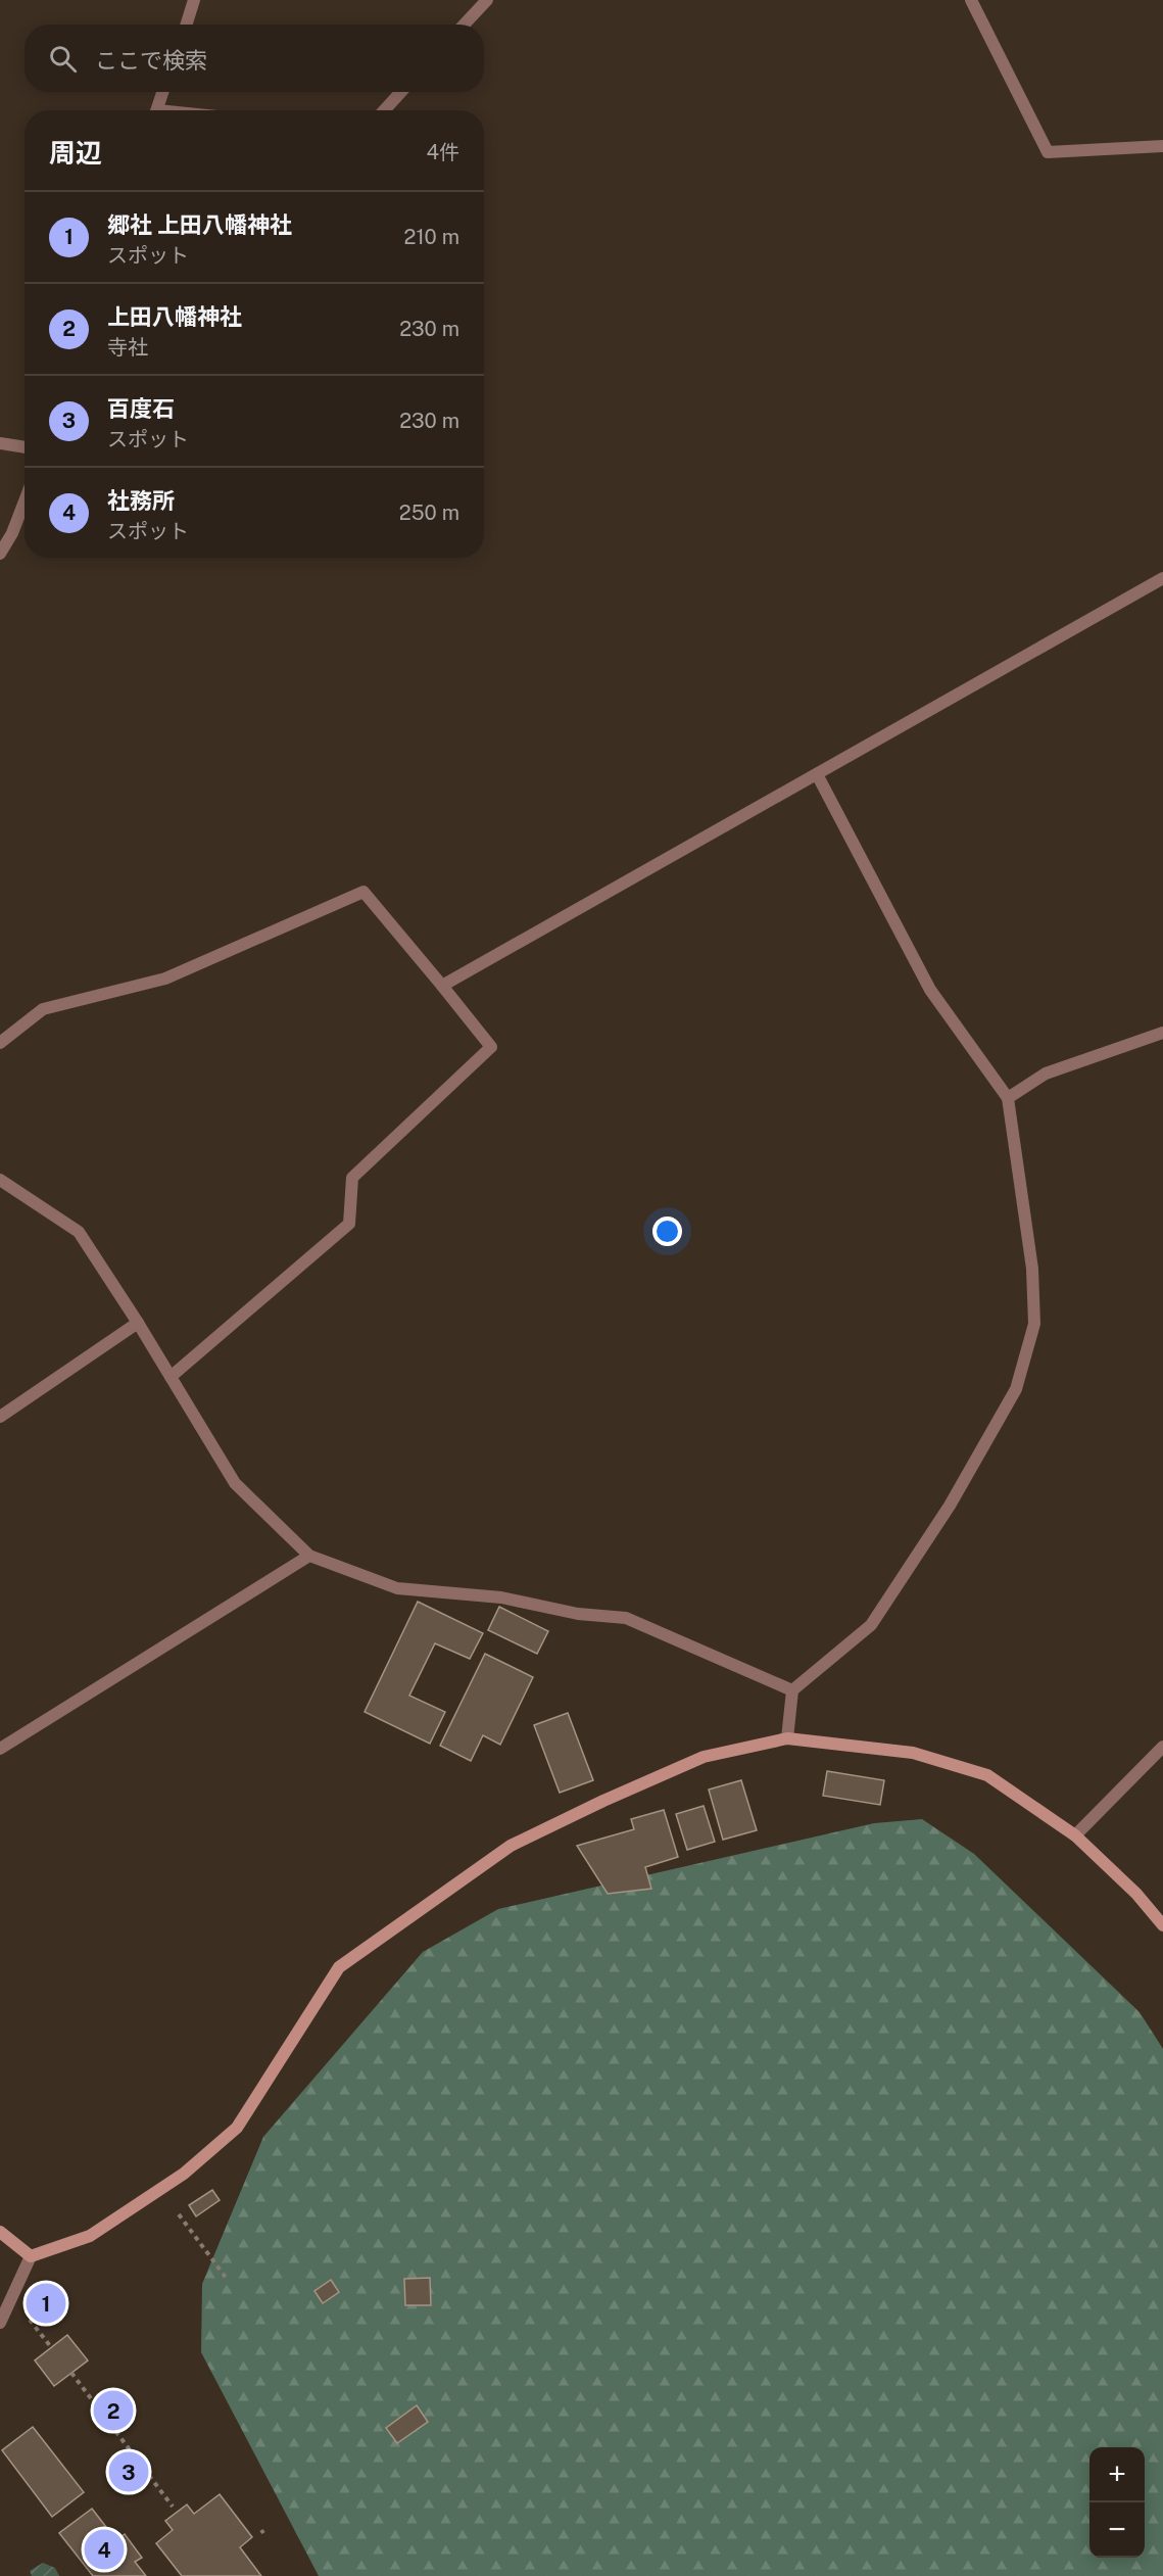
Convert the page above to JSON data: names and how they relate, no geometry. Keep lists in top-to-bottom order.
{
  "page": {
    "search": "ここで検索",
    "heading": ["周辺", "4件"],
    "list": [
      {
        "mark": "1",
        "name": "郷社 上田八幡神社",
        "note": "スポット",
        "value": "210 m"
      },
      {
        "mark": "2",
        "name": "上田八幡神社",
        "note": "寺社",
        "value": "230 m"
      },
      {
        "mark": "3",
        "name": "百度石",
        "note": "スポット",
        "value": "230 m"
      },
      {
        "mark": "4",
        "name": "社務所",
        "note": "スポット",
        "value": "250 m"
      }
    ],
    "pins": [
      "1",
      "2",
      "3",
      "4"
    ],
    "map_buttons": ["+", "−"]
  }
}
